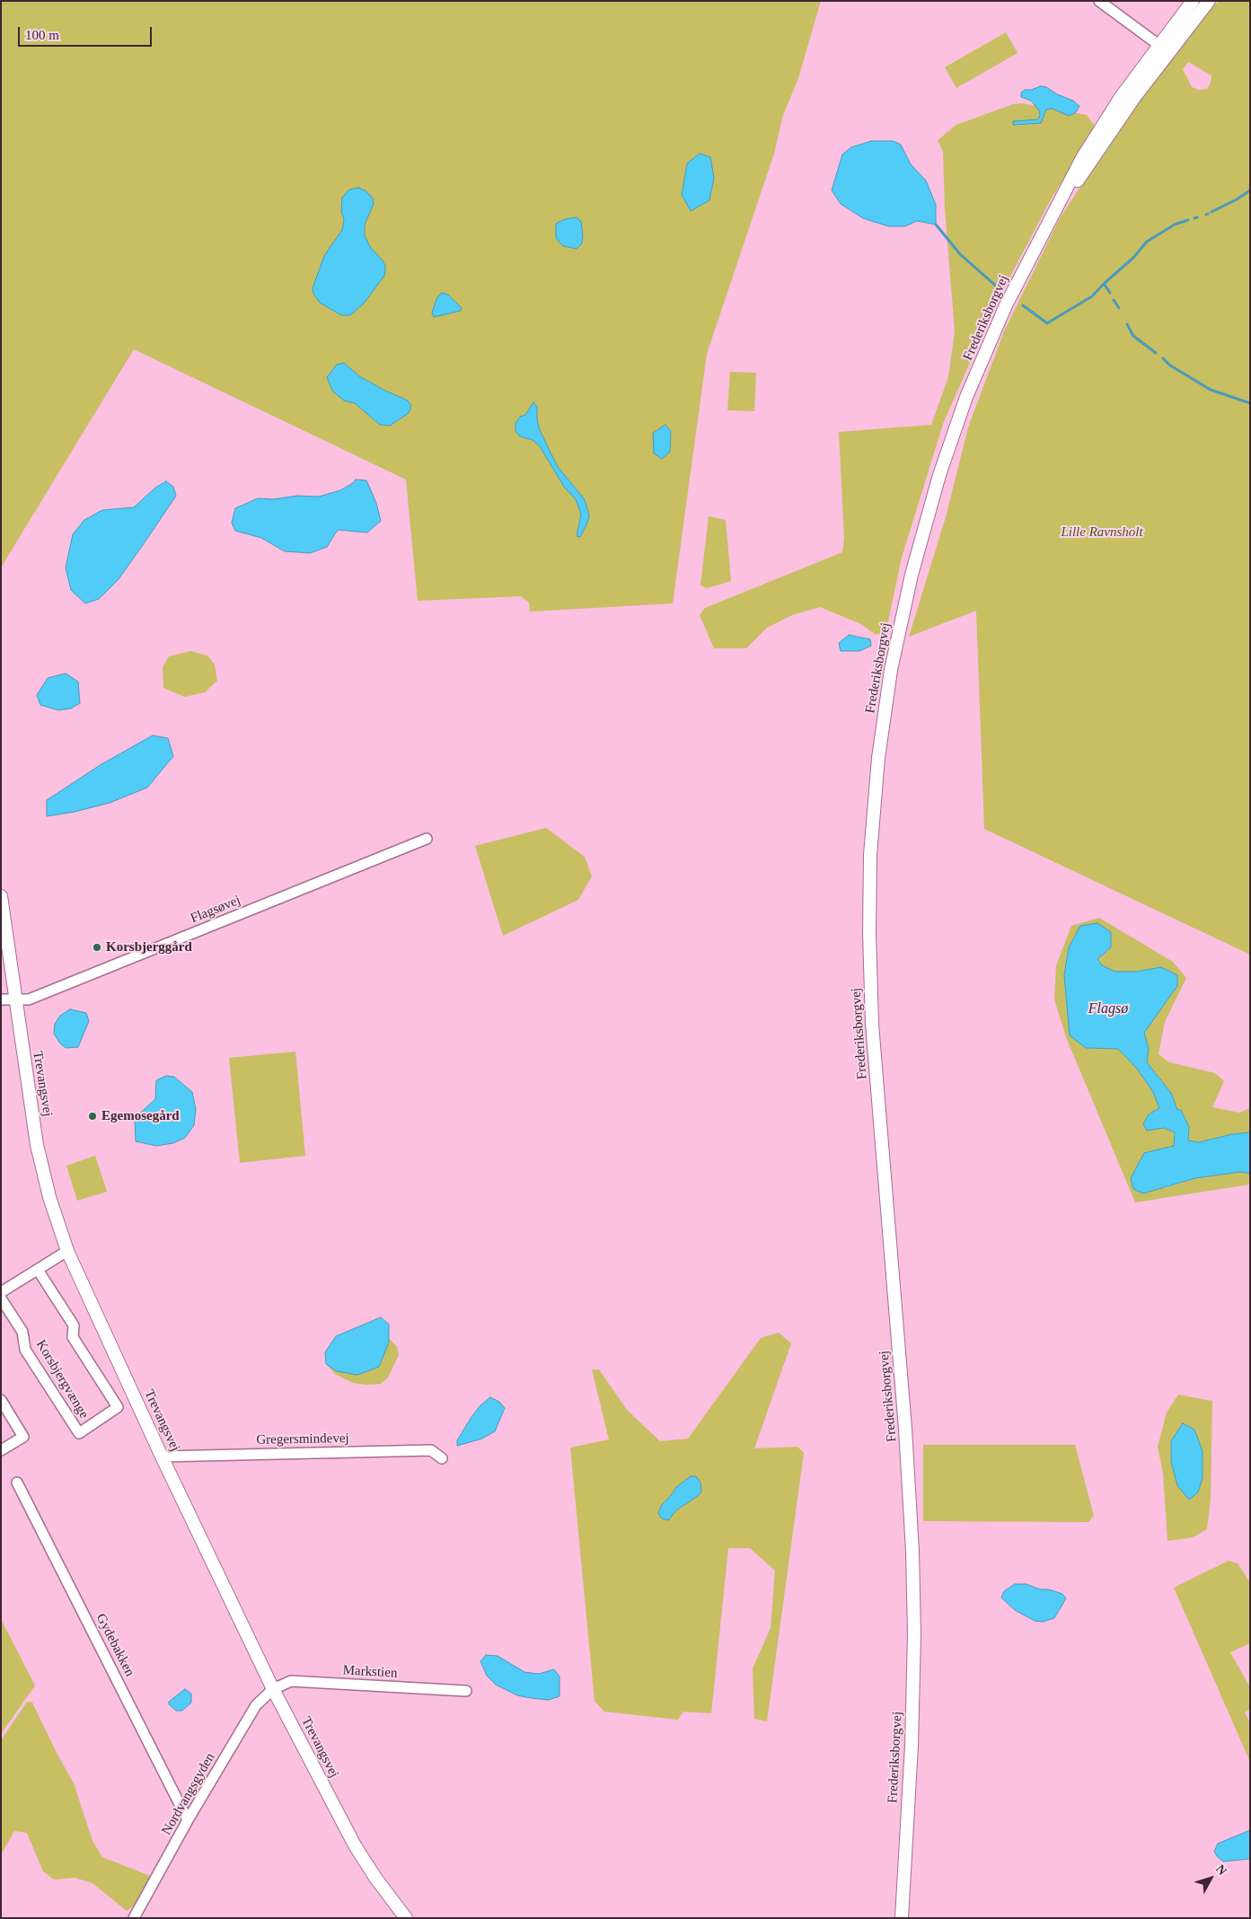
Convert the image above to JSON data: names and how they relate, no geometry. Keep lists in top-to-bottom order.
{
  "streets": {
    "street": [
      "Frederiksborgvej",
      "Flagsøvej",
      "Trevangsvej",
      "Korsbjergvænge",
      "Gregersmindevej",
      "Gydebakken",
      "Markstien",
      "Nordvangsgyden"
    ]
  },
  "crossings": [
    ["Flagsøvej", "Trevangsvej"],
    ["Trevangsvej", "Gregersmindevej"],
    ["Trevangsvej", "Markstien"],
    ["Trevangsvej", "Nordvangsgyden"],
    ["Gydebakken", "Nordvangsgyden"],
    ["Markstien", "Nordvangsgyden"]
  ],
  "water": ["Flagsø"],
  "parks": ["Lille Ravnsholt"],
  "places": ["Korsbjerggård", "Egemosegård"],
  "scale_bar": "100 m",
  "north": "top right"
}
